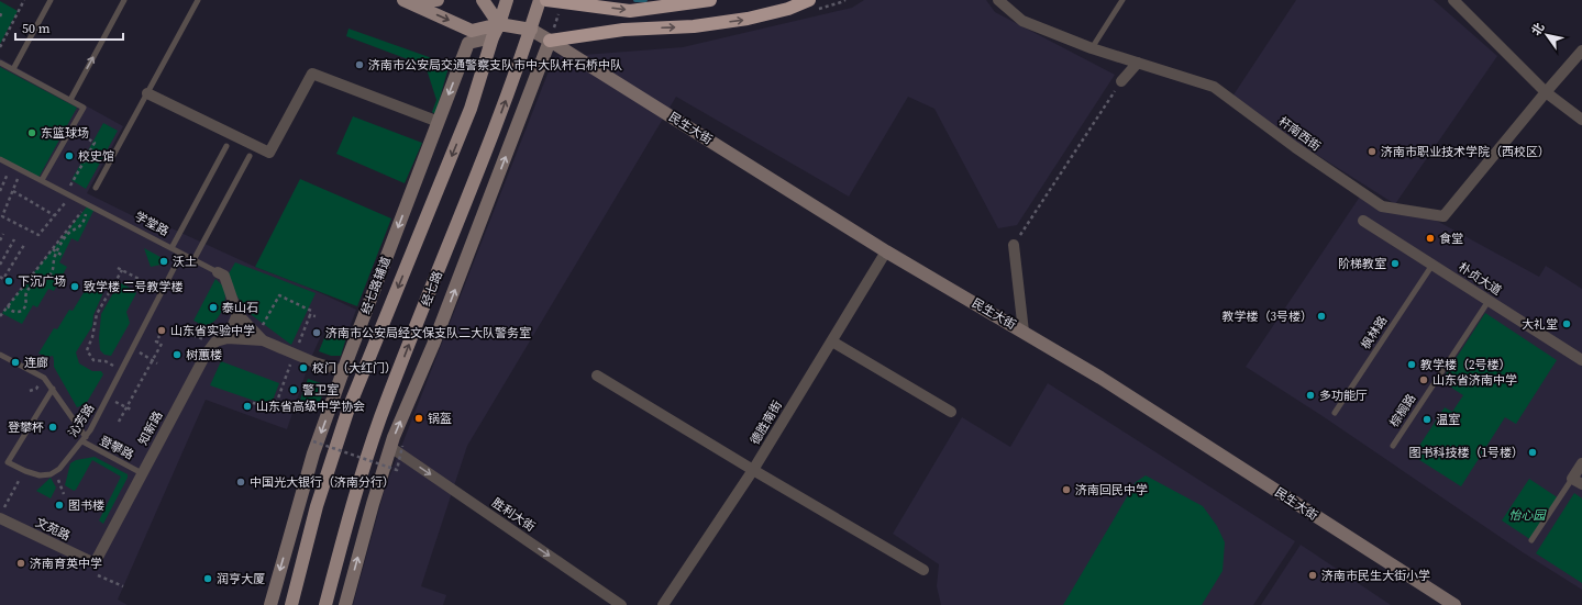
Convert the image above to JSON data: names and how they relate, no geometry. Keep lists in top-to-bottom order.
{
  "streets": {
    "main road": ["经七路"],
    "street": [
      "民生大街",
      "杆南西街",
      "学堂路",
      "朴贞大道",
      "经七路辅道",
      "德胜南街",
      "知新路",
      "胜利大街",
      "文苑路"
    ],
    "lane": [
      "枫林路",
      "棕榈路",
      "沁芳路",
      "登攀路"
    ]
  },
  "crossings": [
    ["民生大街", "经七路"],
    ["民生大街", "德胜南街"],
    ["学堂路", "经七路辅道"],
    ["学堂路", "沁芳路"],
    ["学堂路", "知新路"],
    ["朴贞大道", "枫林路"],
    ["朴贞大道", "棕榈路"],
    ["沁芳路", "登攀路"],
    ["知新路", "登攀路"],
    ["知新路", "文苑路"]
  ],
  "one_way": ["胜利大街"],
  "parks": ["怡心园"],
  "places": [
    "济南市公安局交通警察支队市中大队杆石桥中队",
    "东篮球场",
    "济南市职业技术学院（西校区）",
    "校史馆",
    "食堂",
    "沃土",
    "阶梯教室",
    "下沉广场",
    "致学楼 二号教学楼",
    "泰山石",
    "教学楼（3号楼）",
    "大礼堂",
    "山东省实验中学",
    "济南市公安局经文保支队二大队警务室",
    "树蕙楼",
    "连廊",
    "教学楼（2号楼）",
    "校门（大红门）",
    "山东省济南中学",
    "警卫室",
    "多功能厅",
    "山东省高级中学协会",
    "锅盔",
    "温室",
    "登攀杯",
    "图书科技楼（1号楼）",
    "中国光大银行（济南分行）",
    "济南回民中学",
    "图书楼",
    "济南育英中学",
    "济南市民生大街小学",
    "润亨大厦"
  ],
  "scale_bar": "50 m",
  "north": "top left"
}
